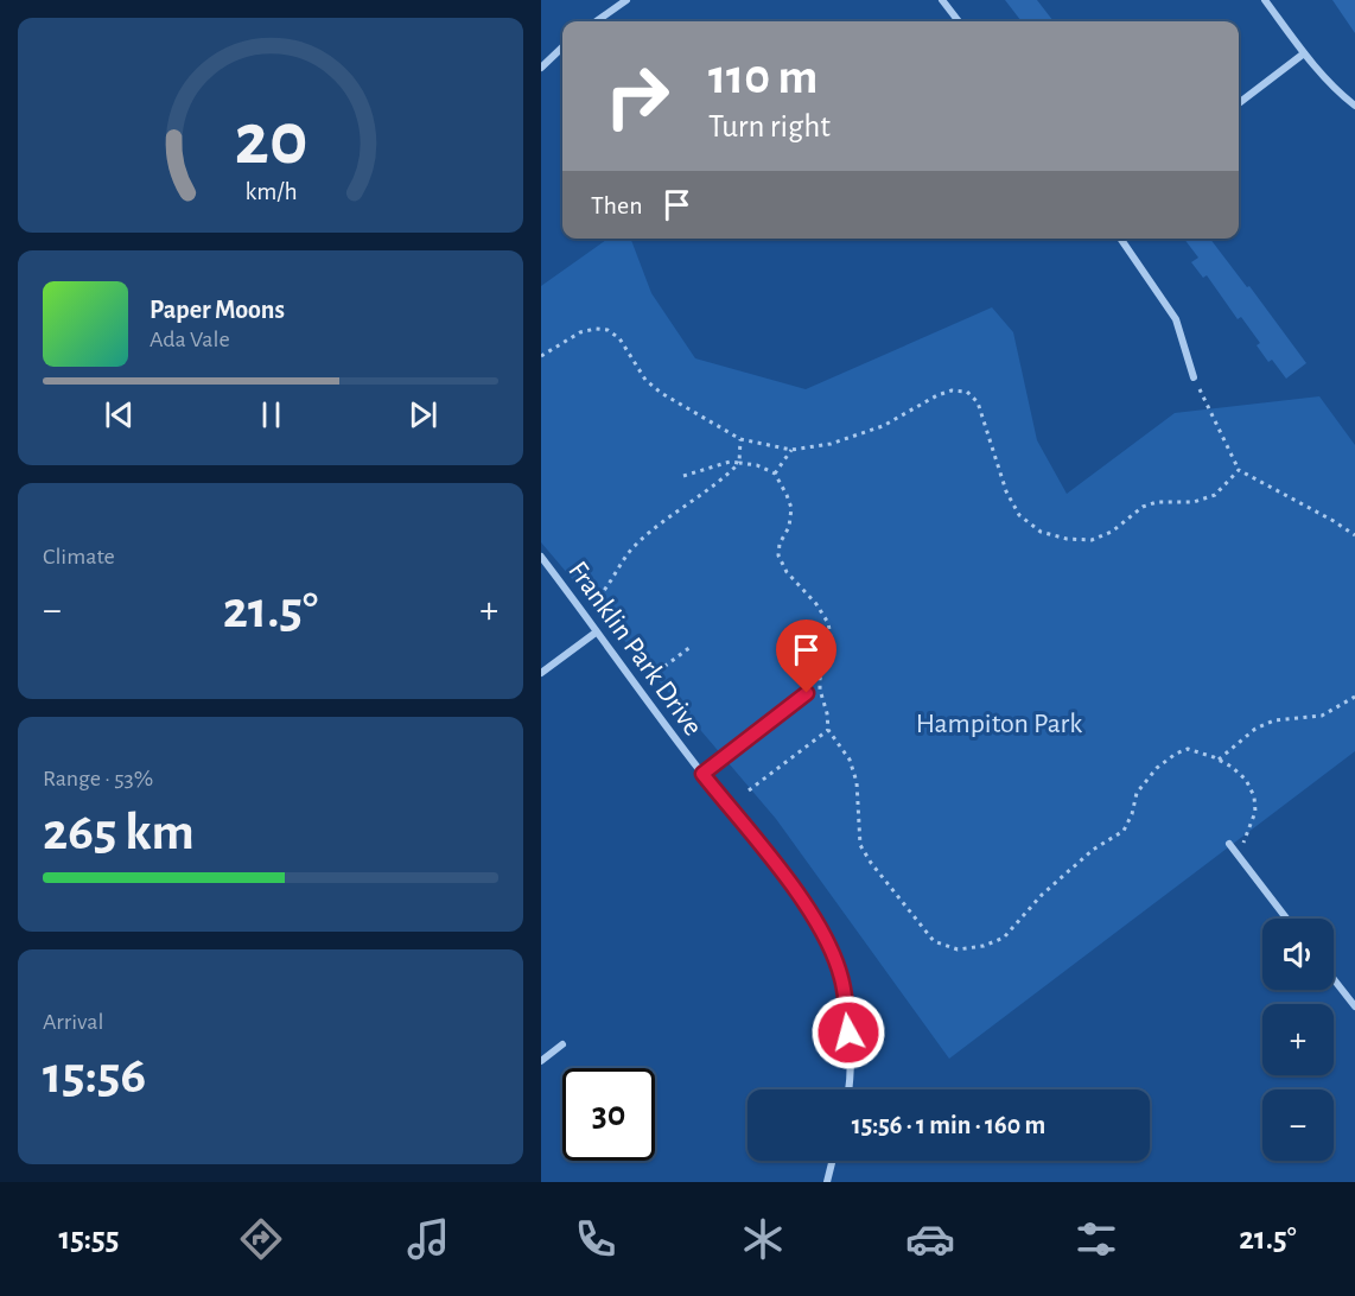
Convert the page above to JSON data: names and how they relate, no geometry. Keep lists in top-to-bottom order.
{
  "streets": {
    "street": ["Franklin Park Drive"]
  },
  "parks": ["Hampiton Park"],
  "page": {
    "turn": ["110 m", "Turn right"],
    "then": "Then",
    "song": ["Paper Moons", "Ada Vale"],
    "tile": [
      "Climate",
      ["Range · 53%", "265 km"],
      ["Arrival", "15:56"]
    ],
    "heat": ["−", "21.5°", "+"],
    "map_buttons": ["+", "−"],
    "limit": "30",
    "trip": "15:56 · 1 min · 160 m",
    "tabs": ["15:55", "21.5°"],
    "gauge": ["20", "km/h"]
  }
}
